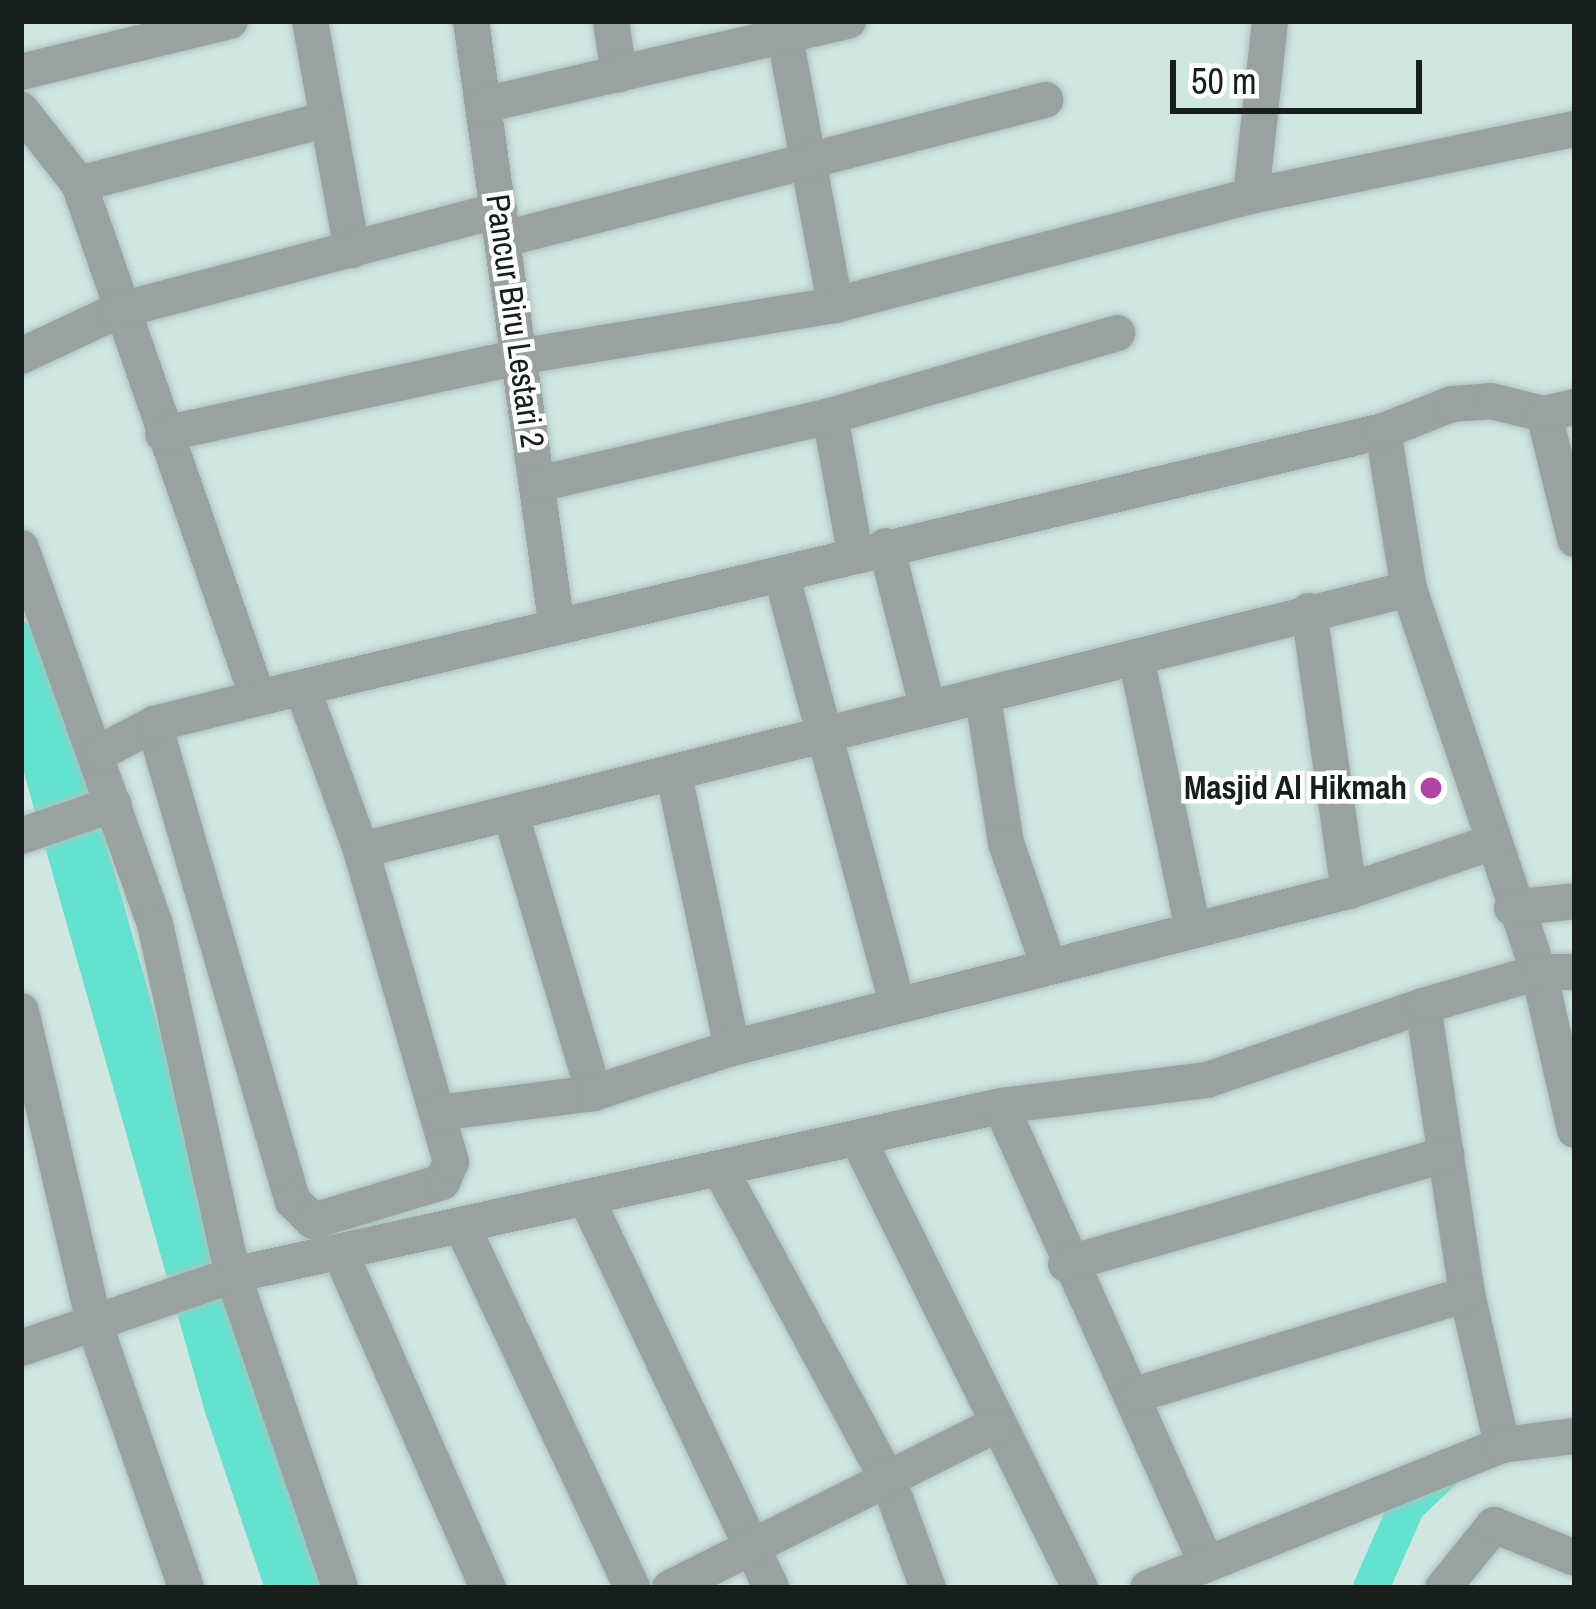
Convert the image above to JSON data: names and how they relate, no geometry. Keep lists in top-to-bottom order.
{
  "streets": {
    "street": ["Pancur Biru Lestari 2"]
  },
  "places": ["Masjid Al Hikmah"],
  "scale_bar": "50 m"
}
